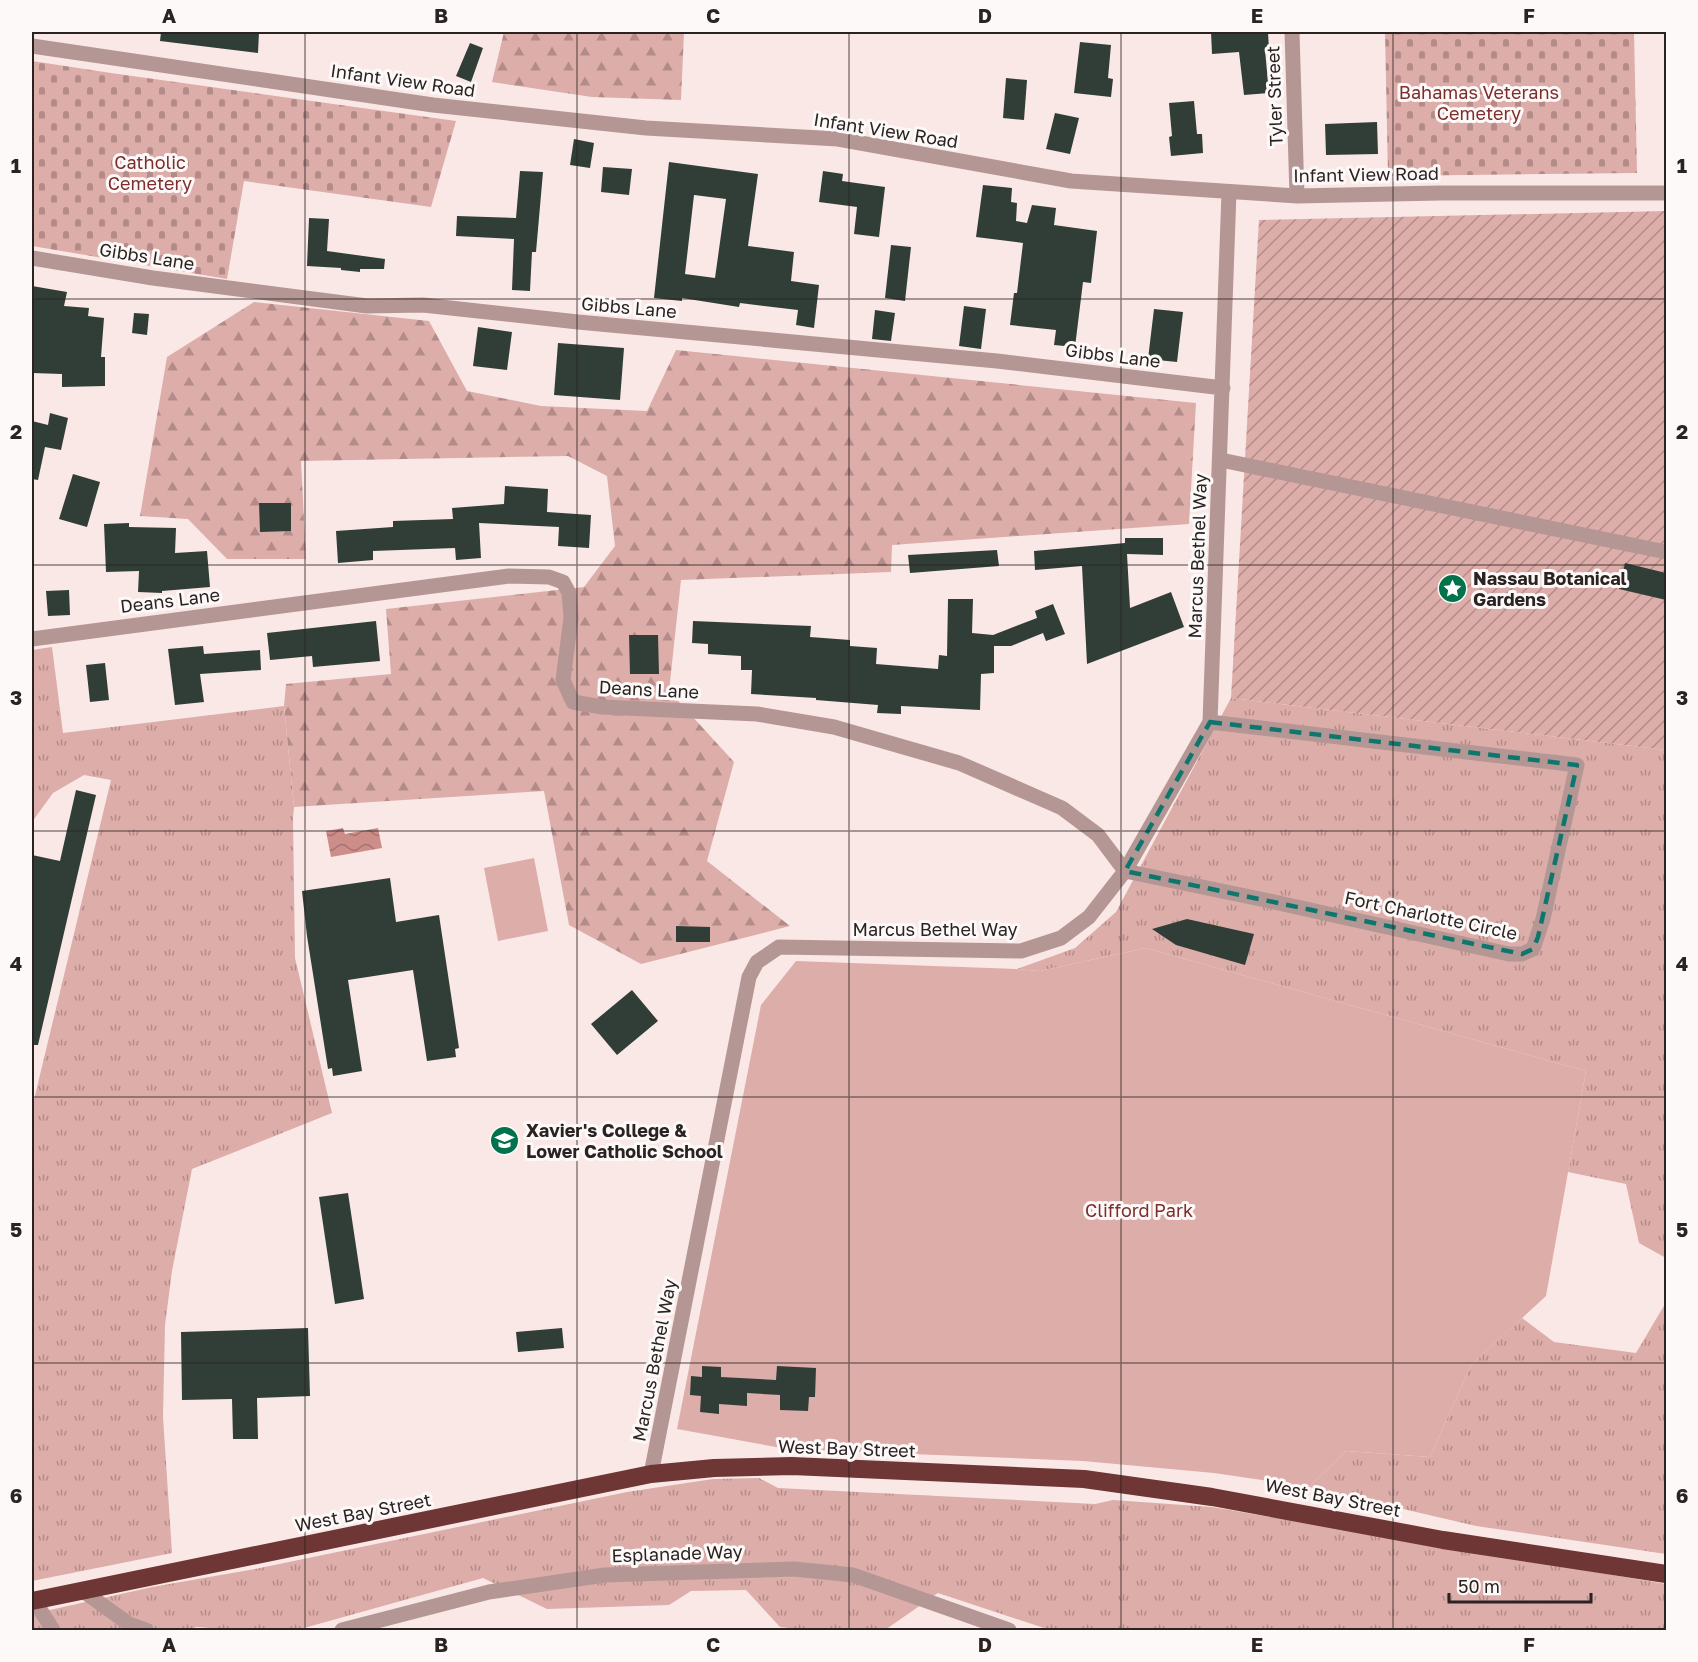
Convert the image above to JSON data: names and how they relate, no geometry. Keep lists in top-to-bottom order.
{
  "streets": {
    "highway": ["West Bay Street"],
    "street": [
      "Infant View Road",
      "Tyler Street",
      "Gibbs Lane",
      "Marcus Bethel Way",
      "Deans Lane",
      "Fort Charlotte Circle",
      "Esplanade Way"
    ]
  },
  "crossings": [
    ["Infant View Road", "Tyler Street"],
    ["Infant View Road", "Marcus Bethel Way"],
    ["Gibbs Lane", "Marcus Bethel Way"],
    ["Marcus Bethel Way", "Deans Lane"],
    ["Marcus Bethel Way", "Fort Charlotte Circle"],
    ["Marcus Bethel Way", "West Bay Street"],
    ["Deans Lane", "Fort Charlotte Circle"]
  ],
  "parks": ["Bahamas Veterans Cemetery", "Catholic Cemetery", "Clifford Park"],
  "places": {
    "place": ["Nassau Botanical Gardens"],
    "school or university": ["Xavier's College & Lower Catholic School"]
  },
  "scale_bar": "50 m",
  "grid": {
    "columns": [
      "A",
      "B",
      "C",
      "D",
      "E",
      "F"
    ],
    "rows": [
      "1",
      "2",
      "3",
      "4",
      "5",
      "6"
    ]
  }
}
